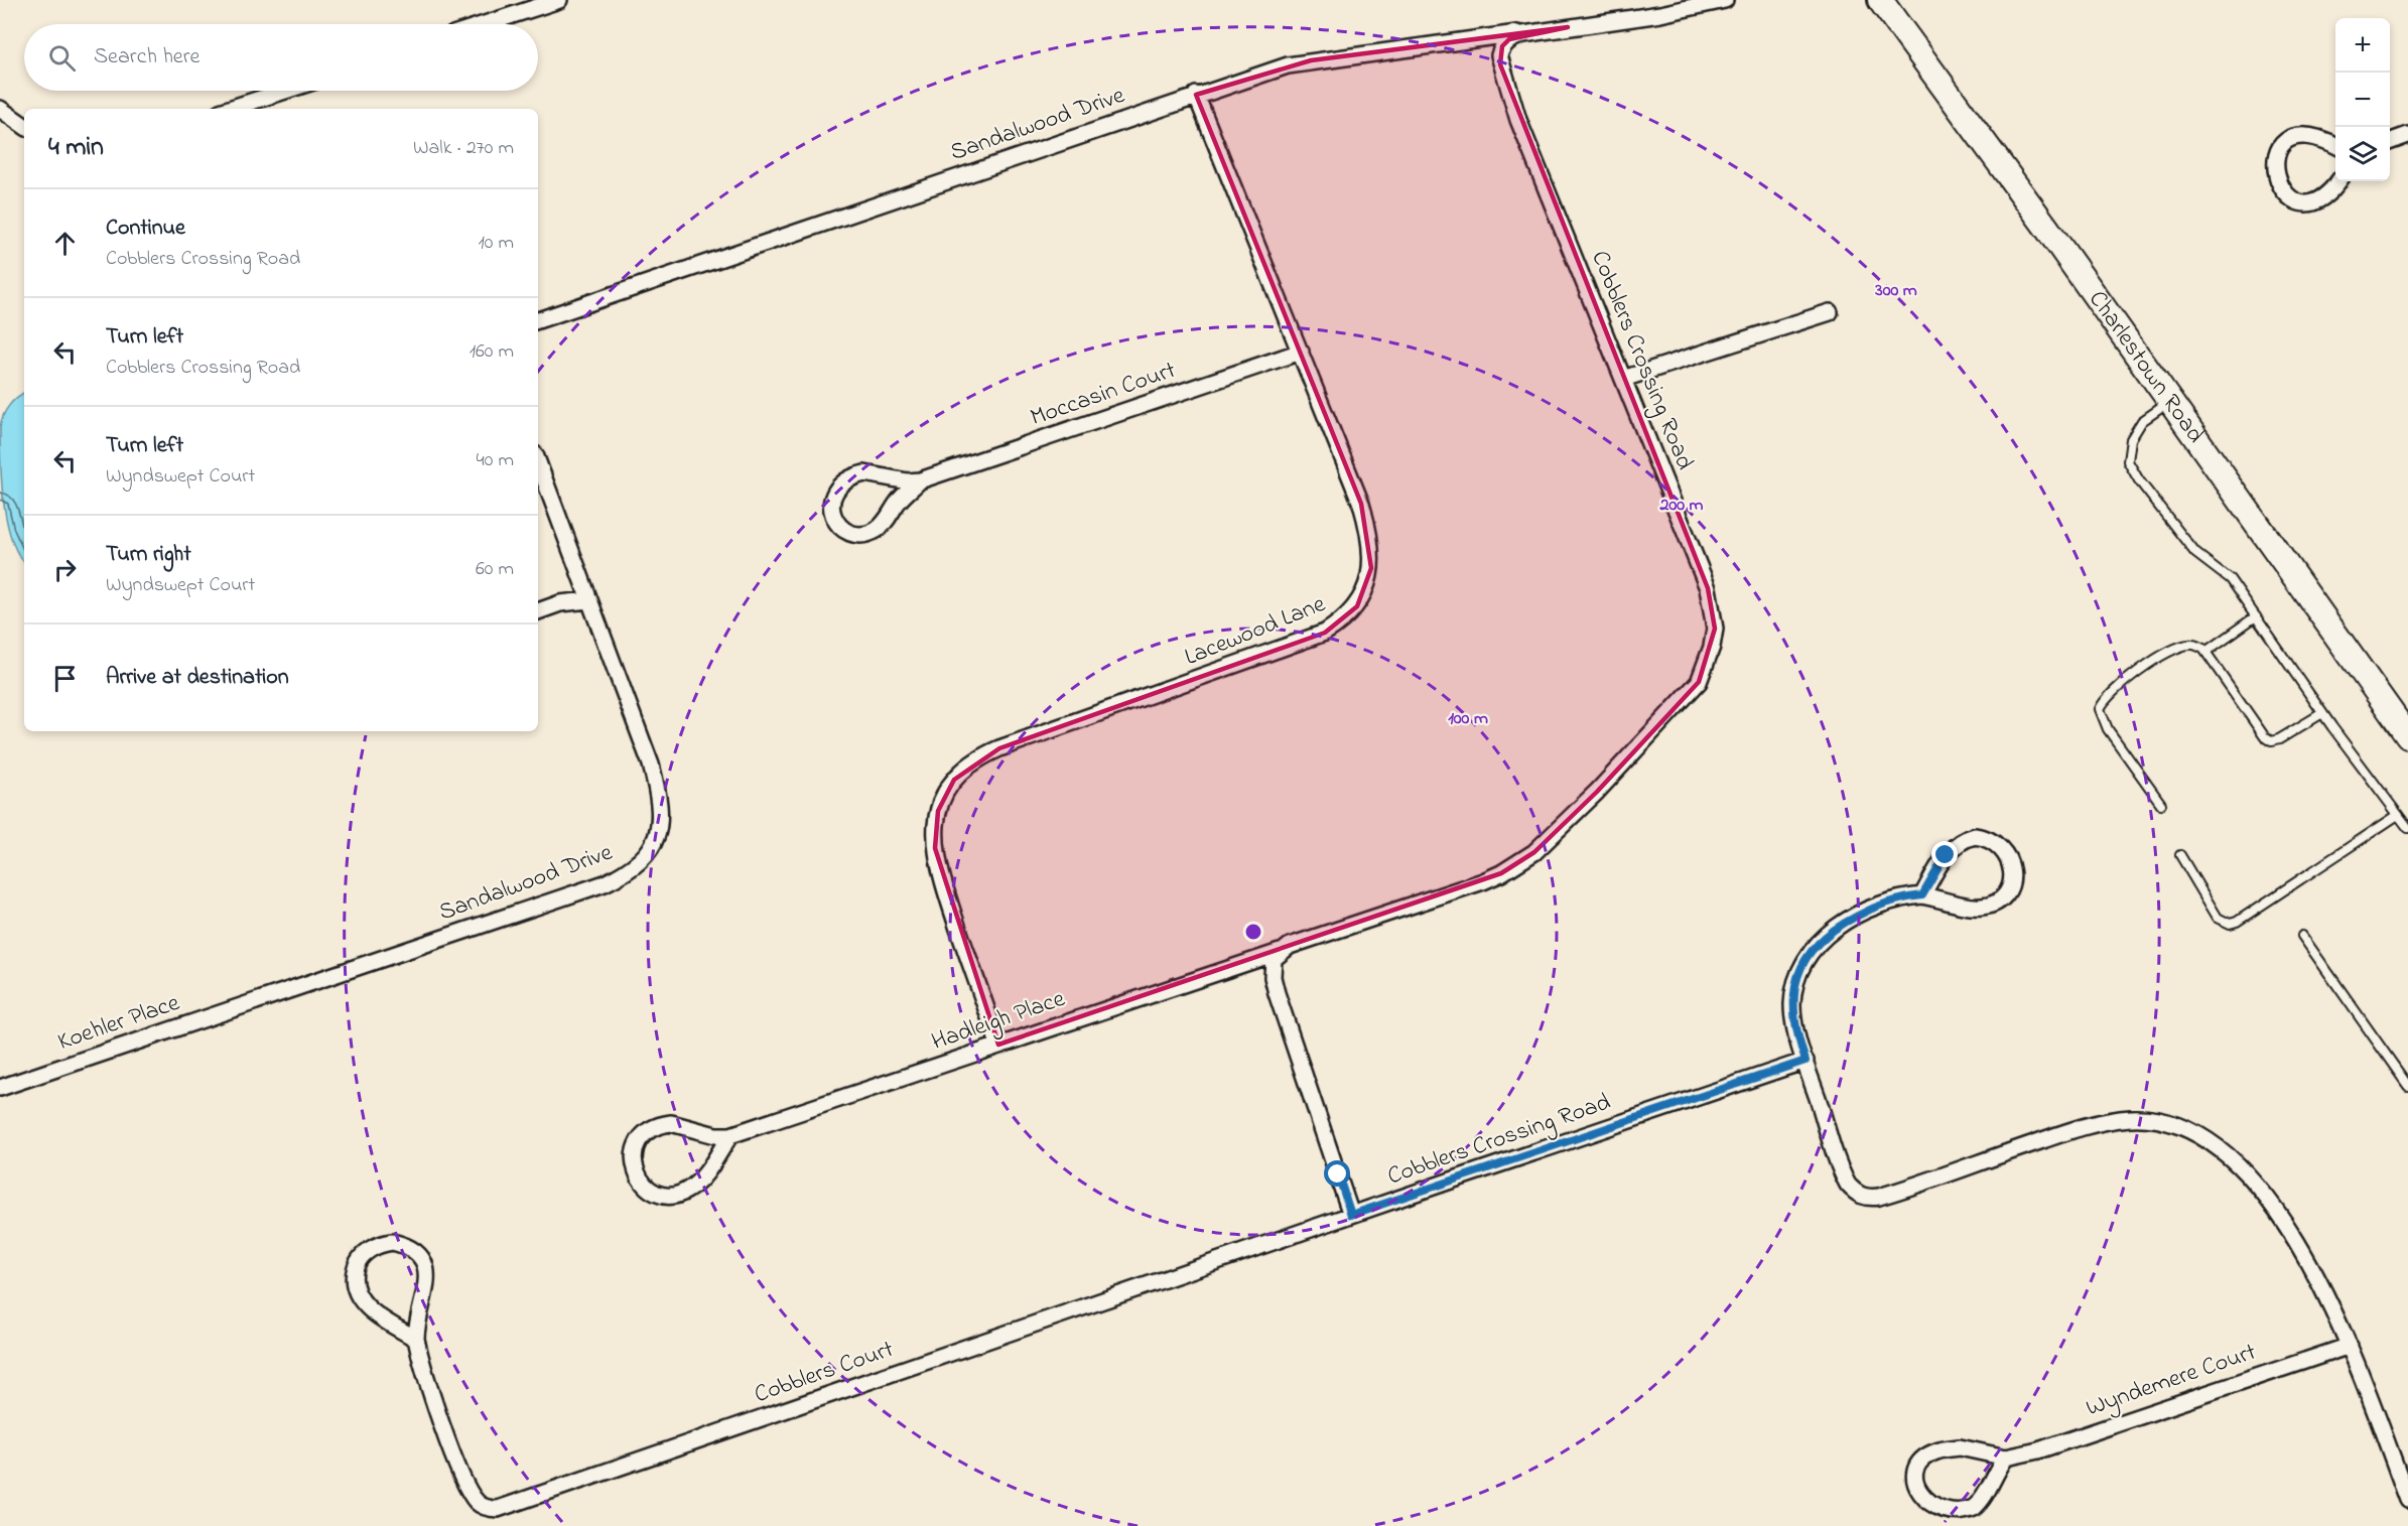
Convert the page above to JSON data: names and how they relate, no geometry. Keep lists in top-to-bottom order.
{
  "streets": {
    "main road": ["Charlestown Road"],
    "street": [
      "Sandalwood Drive",
      "Cobblers Crossing Road",
      "Moccasin Court",
      "Lacewood Lane",
      "Hadleigh Place",
      "Koehler Place",
      "Cobblers Court",
      "Wyndemere Court"
    ]
  },
  "crossings": [
    ["Sandalwood Drive", "Cobblers Crossing Road"],
    ["Sandalwood Drive", "Lacewood Lane"],
    ["Sandalwood Drive", "Koehler Place"],
    ["Cobblers Crossing Road", "Hadleigh Place"],
    ["Cobblers Crossing Road", "Cobblers Court"],
    ["Moccasin Court", "Lacewood Lane"],
    ["Lacewood Lane", "Hadleigh Place"]
  ],
  "page": {
    "map_buttons": ["+", "−"],
    "search": "Search here",
    "heading": ["4 min", "Walk · 270 m"],
    "list": [
      ["Continue", "Cobblers Crossing Road", "10 m"],
      ["Turn left", "Cobblers Crossing Road", "160 m"],
      ["Turn left", "Wyndswept Court", "40 m"],
      ["Turn right", "Wyndswept Court", "60 m"],
      "Arrive at destination"
    ]
  },
  "rings": ["300 m", "200 m", "100 m"]
}
